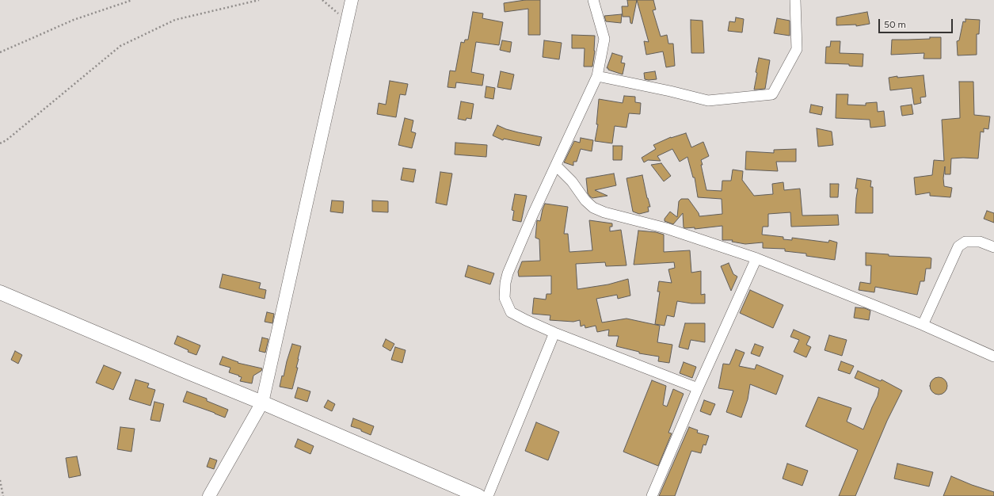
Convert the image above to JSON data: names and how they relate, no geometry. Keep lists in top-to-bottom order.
{
  "scale_bar": "50 m"
}
